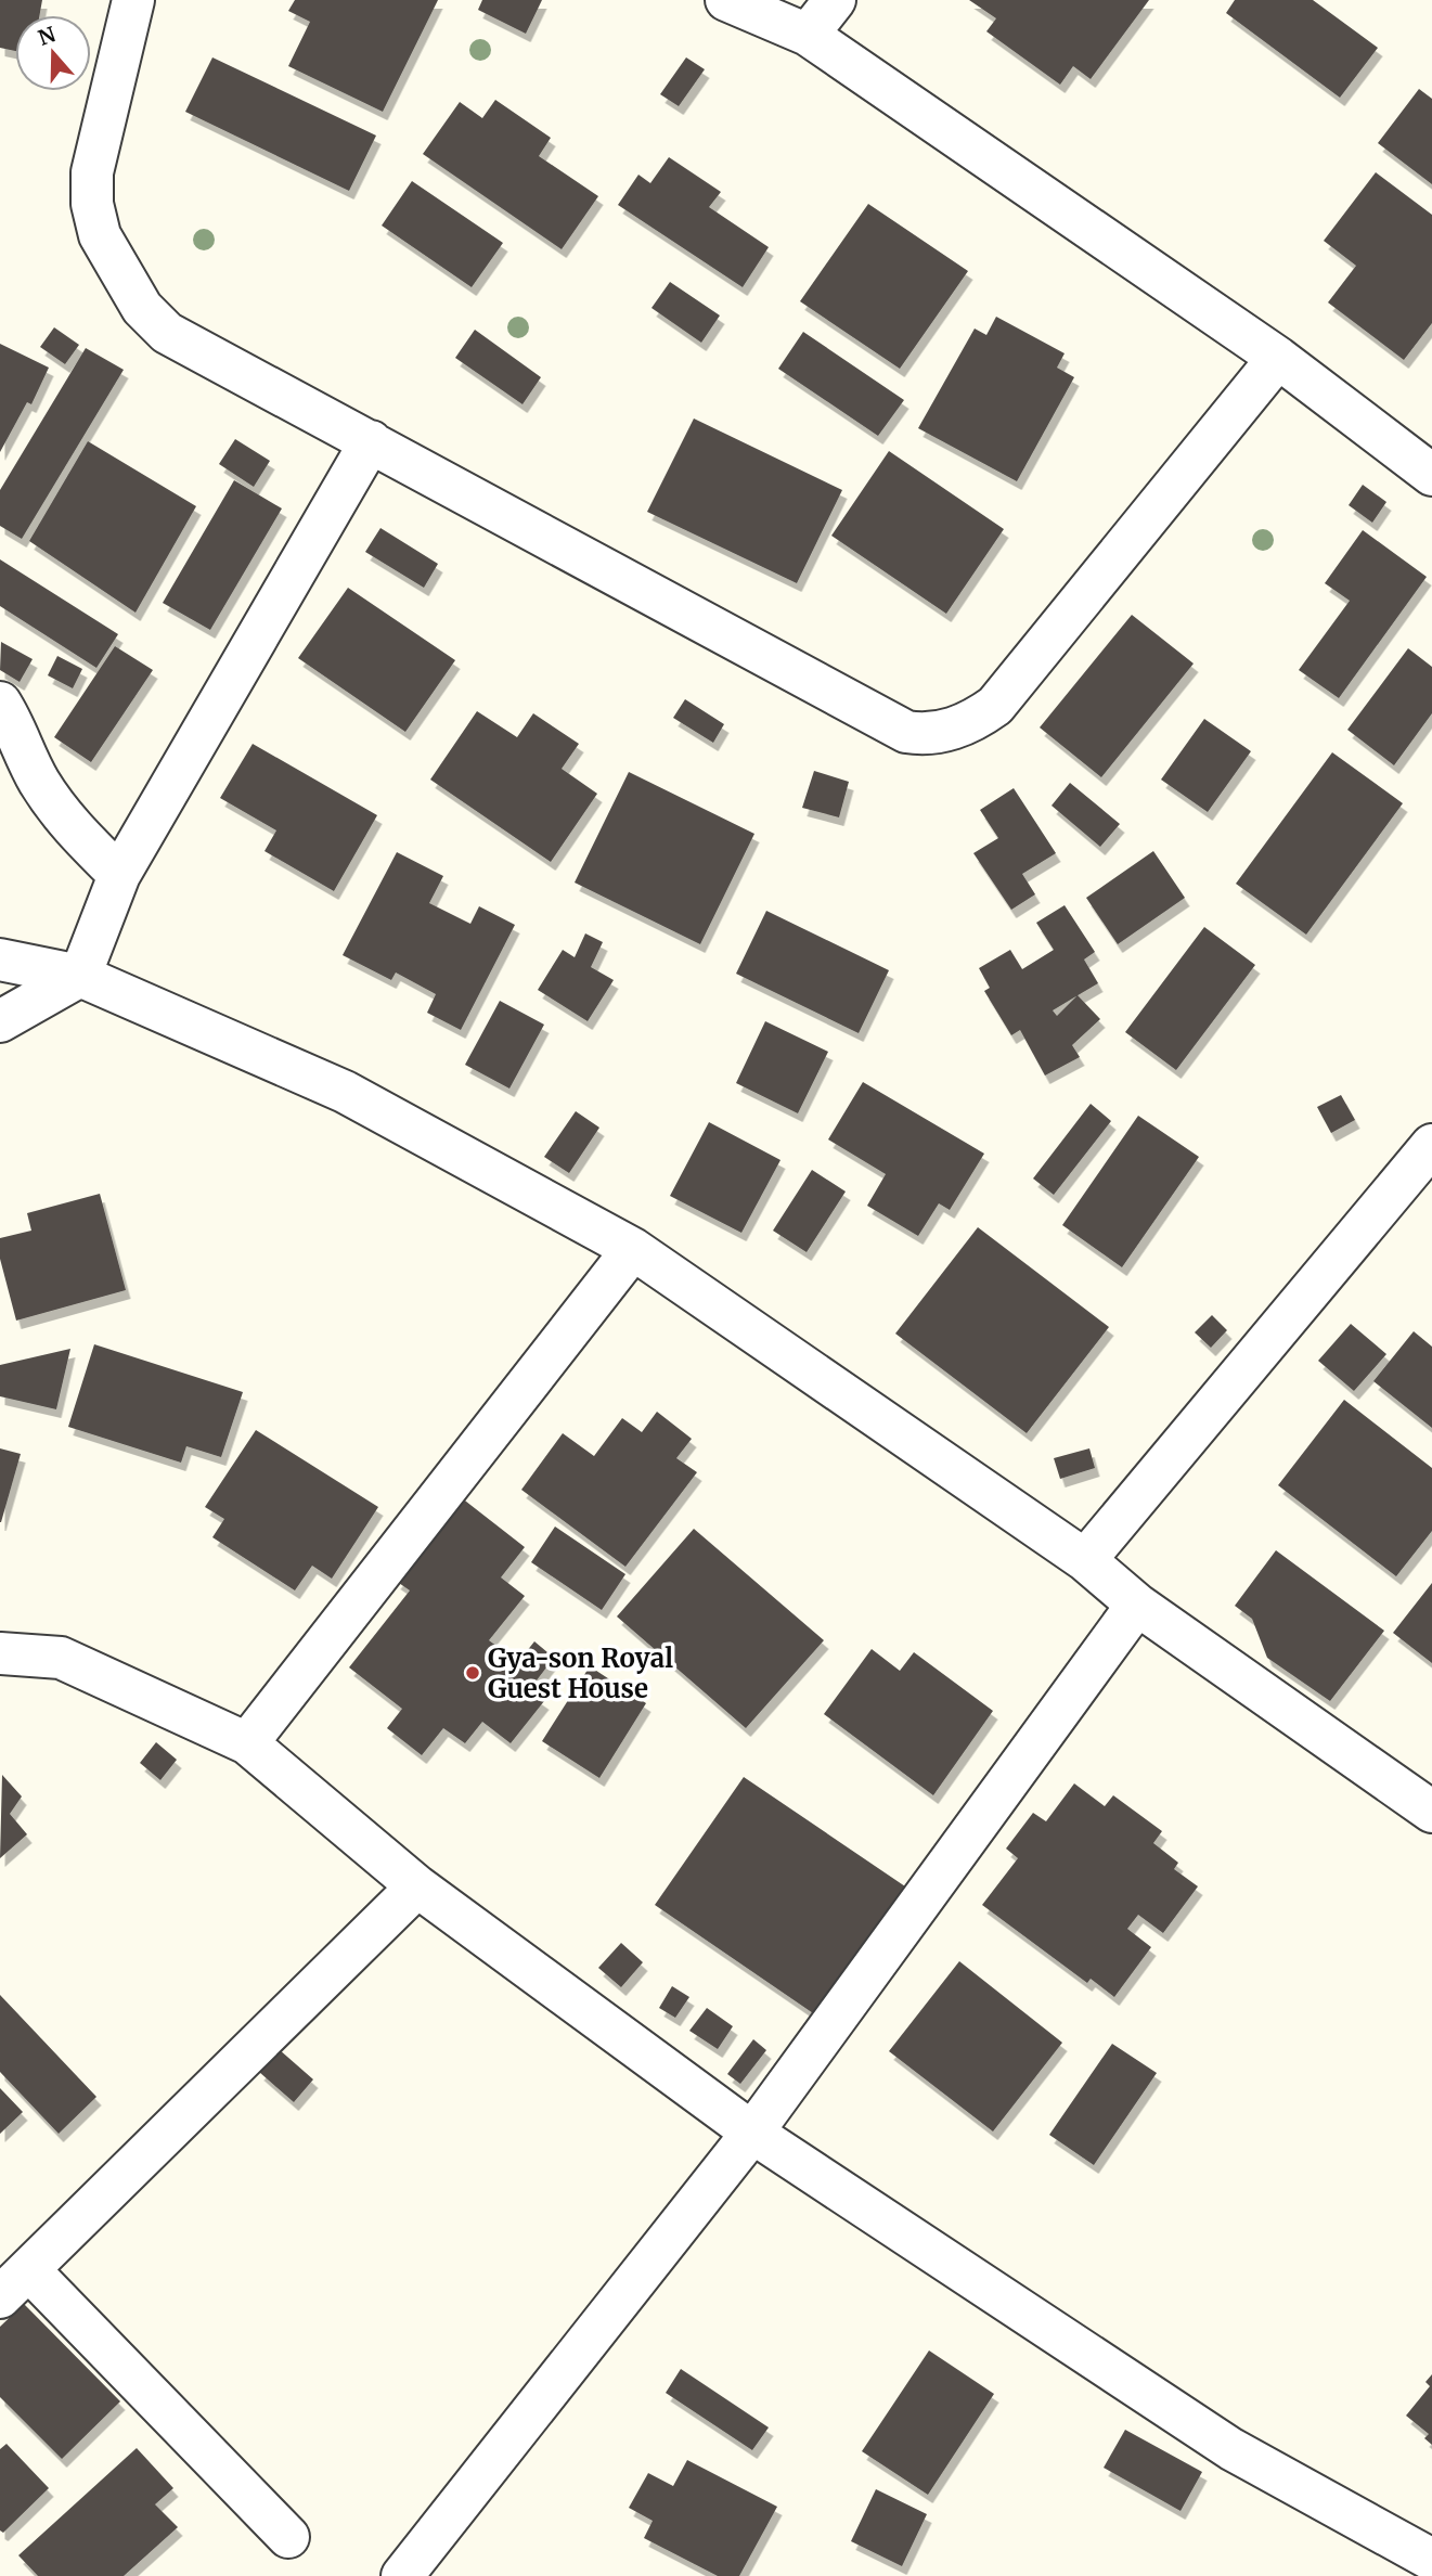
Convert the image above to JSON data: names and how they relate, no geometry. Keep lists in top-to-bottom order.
{
  "places": ["Gya-son Royal Guest House"],
  "north": "top"
}
